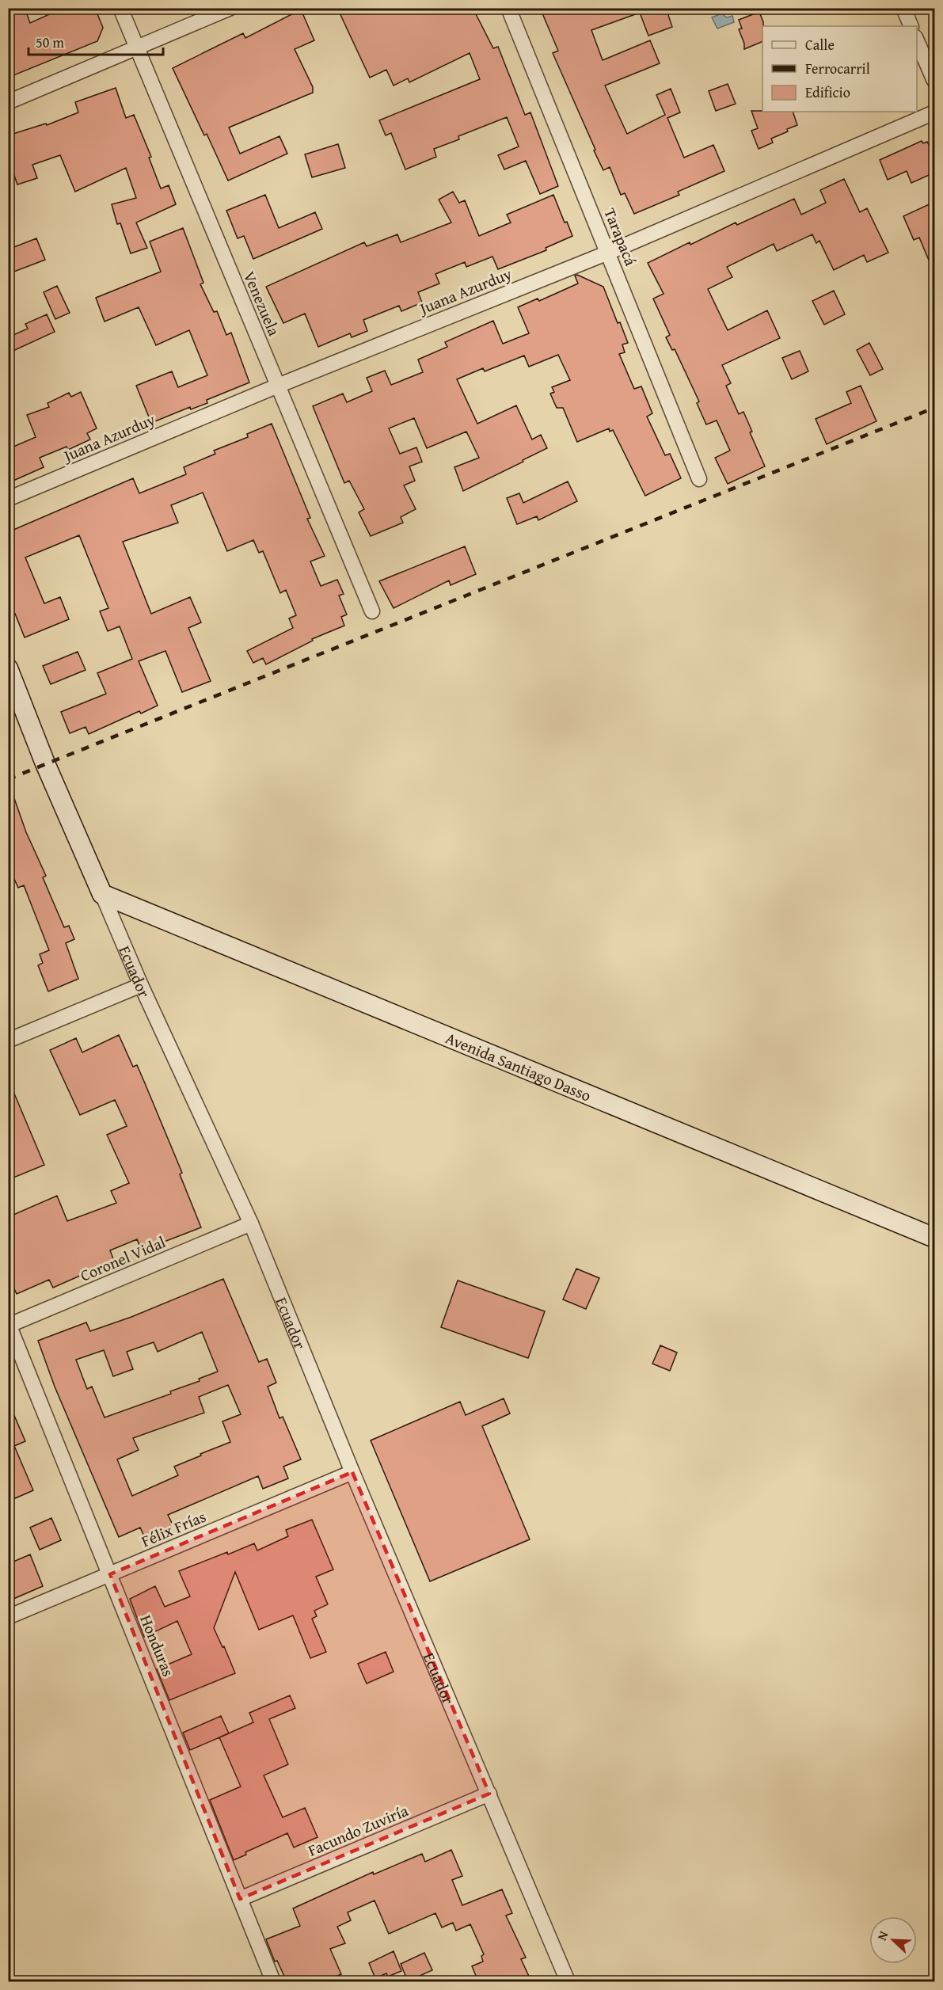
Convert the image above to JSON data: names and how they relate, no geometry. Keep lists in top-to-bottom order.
{
  "streets": {
    "main road": ["Ecuador", "Avenida Santiago Dasso"],
    "street": [
      "Tarapacá",
      "Juana Azurduy",
      "Venezuela",
      "Coronel Vidal",
      "Félix Frías",
      "Honduras",
      "Facundo Zuviría"
    ]
  },
  "crossings": [
    ["Tarapacá", "Juana Azurduy"],
    ["Juana Azurduy", "Venezuela"],
    ["Ecuador", "Avenida Santiago Dasso"],
    ["Ecuador", "Coronel Vidal"],
    ["Ecuador", "Félix Frías"],
    ["Ecuador", "Facundo Zuviría"],
    ["Coronel Vidal", "Honduras"],
    ["Félix Frías", "Honduras"],
    ["Honduras", "Facundo Zuviría"]
  ],
  "legend": ["Calle", "Ferrocarril", "Edificio"],
  "scale_bar": "50 m",
  "north": "top left"
}
